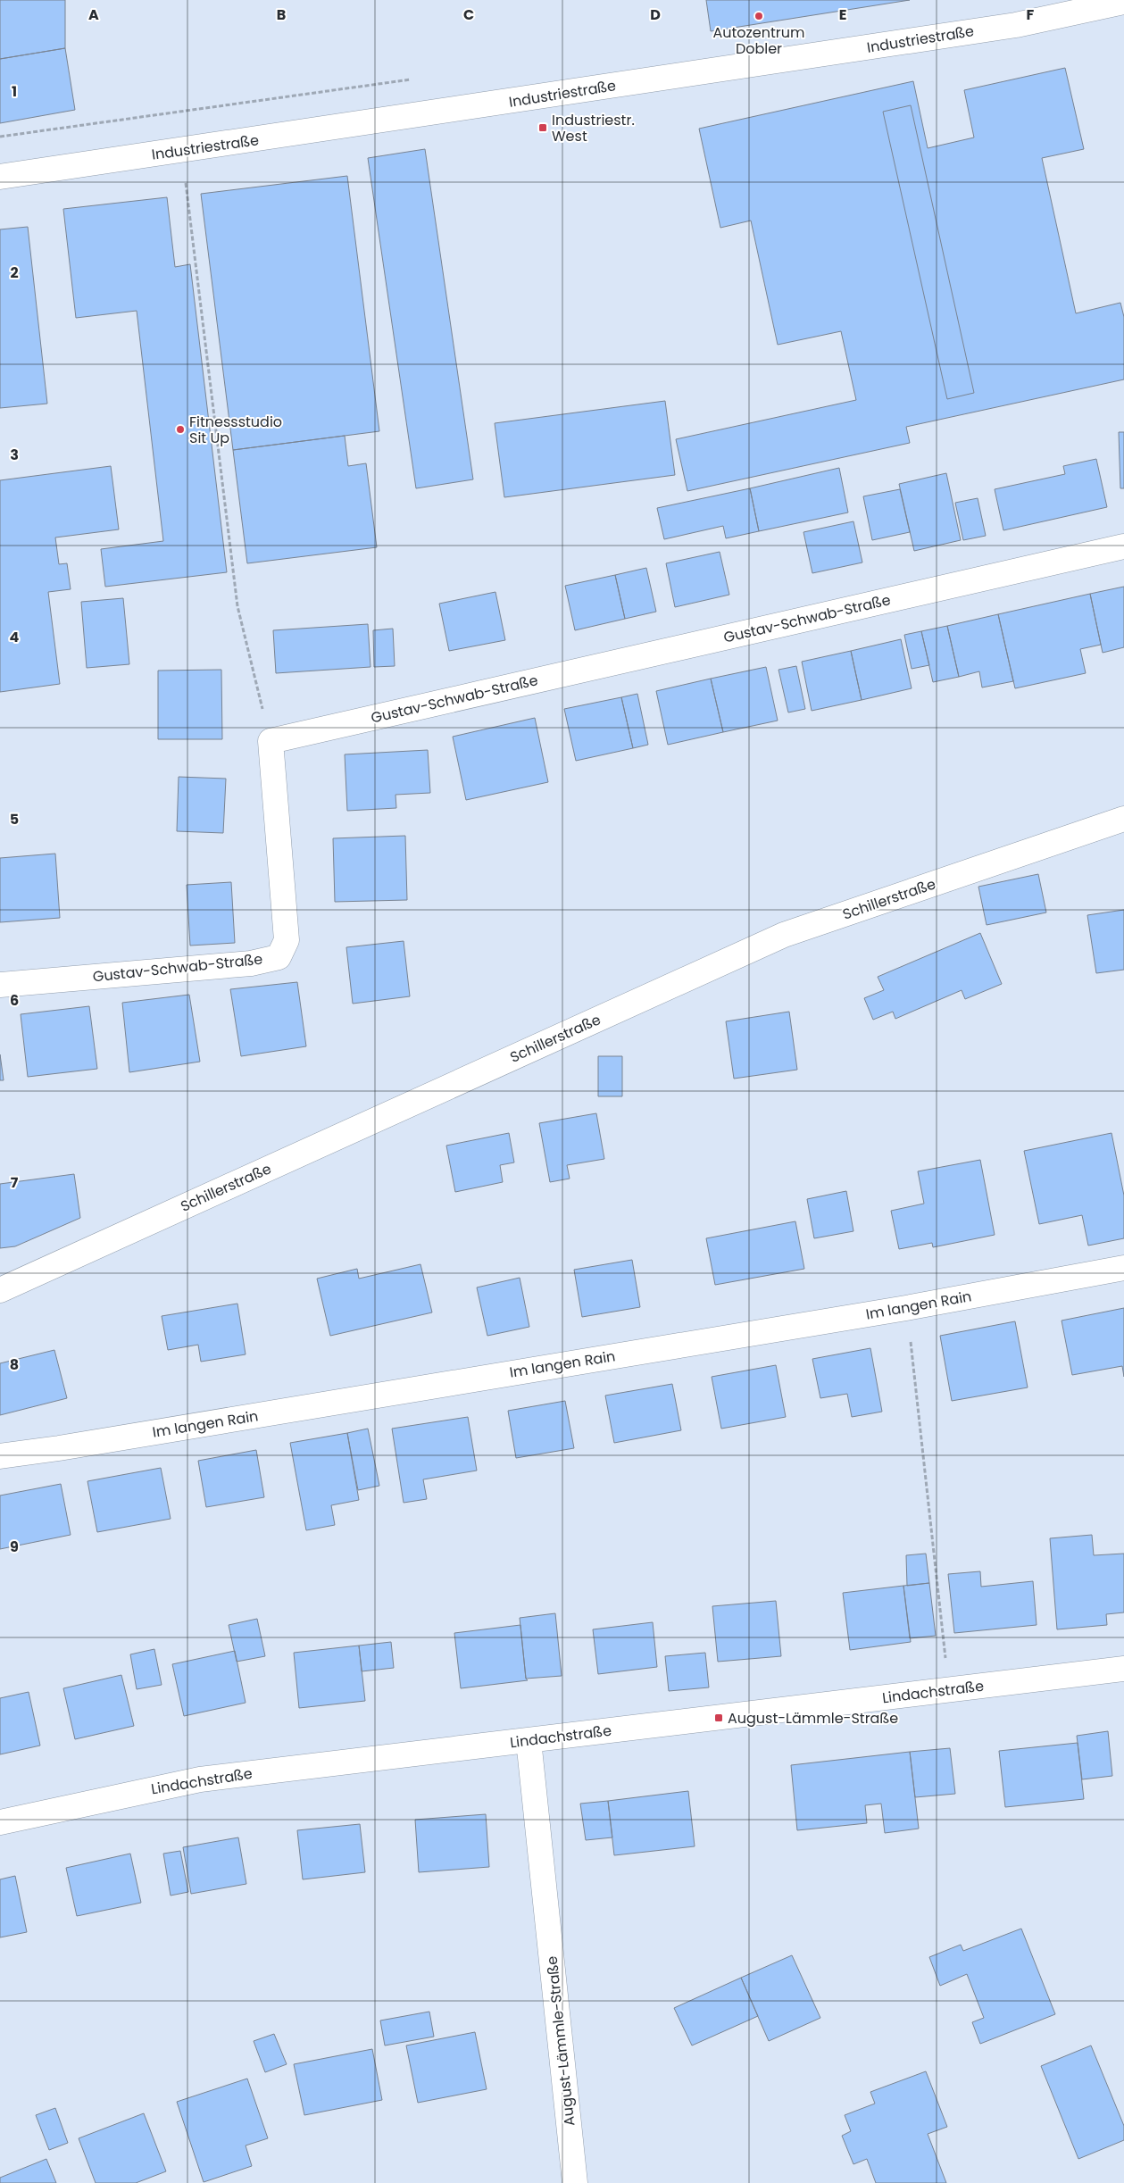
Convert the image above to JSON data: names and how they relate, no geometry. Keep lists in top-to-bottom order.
{
  "streets": {
    "street": [
      "Industriestraße",
      "Gustav-Schwab-Straße",
      "Schillerstraße",
      "Im langen Rain",
      "Lindachstraße",
      "August-Lämmle-Straße"
    ]
  },
  "crossings": [
    ["Lindachstraße", "August-Lämmle-Straße"]
  ],
  "places": {
    "other": ["Autozentrum Dobler", "Fitnessstudio Sit Up"],
    "transit": ["Industriestr. West", "August-Lämmle-Straße"]
  },
  "grid": {
    "columns": [
      "A",
      "B",
      "C",
      "D",
      "E",
      "F"
    ],
    "rows": [
      "1",
      "2",
      "3",
      "4",
      "5",
      "6",
      "7",
      "8",
      "9"
    ]
  }
}
